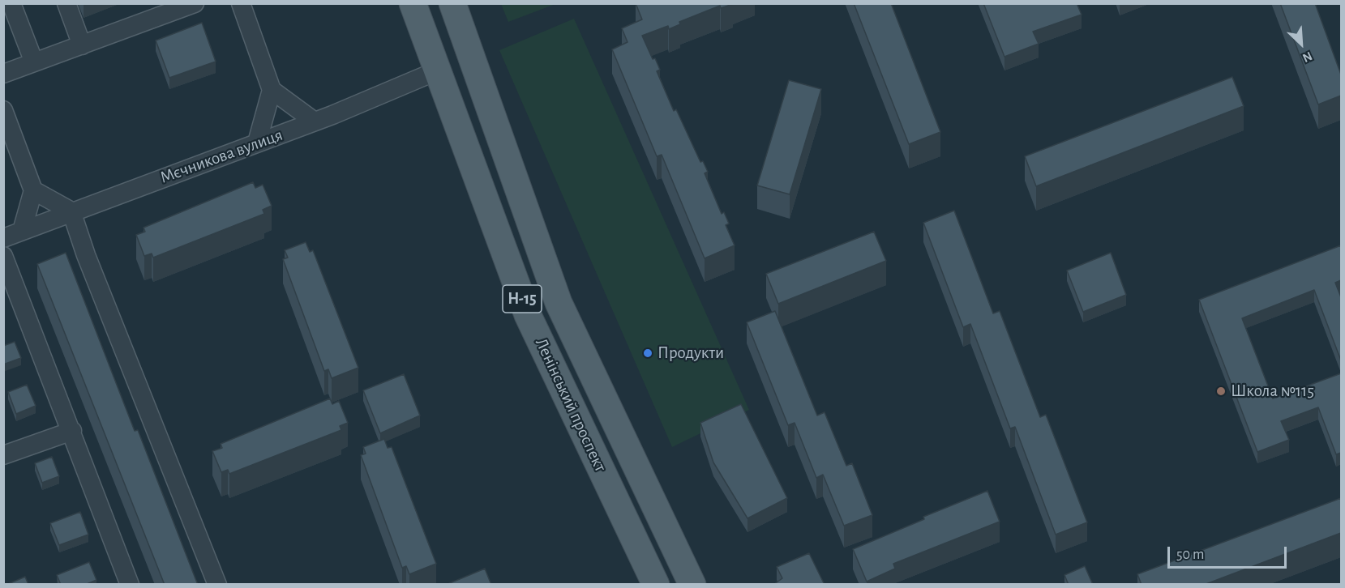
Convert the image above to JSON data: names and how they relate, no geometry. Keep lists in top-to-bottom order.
{
  "streets": {
    "main road": ["Н-15", "Ленінський проспект"],
    "street": ["Мєчникова вулиця"]
  },
  "crossings": [
    ["Мєчникова вулиця", "Ленінський проспект"]
  ],
  "places": ["Продукти", "Школа №115"],
  "scale_bar": "50 m",
  "north": "bottom right"
}
